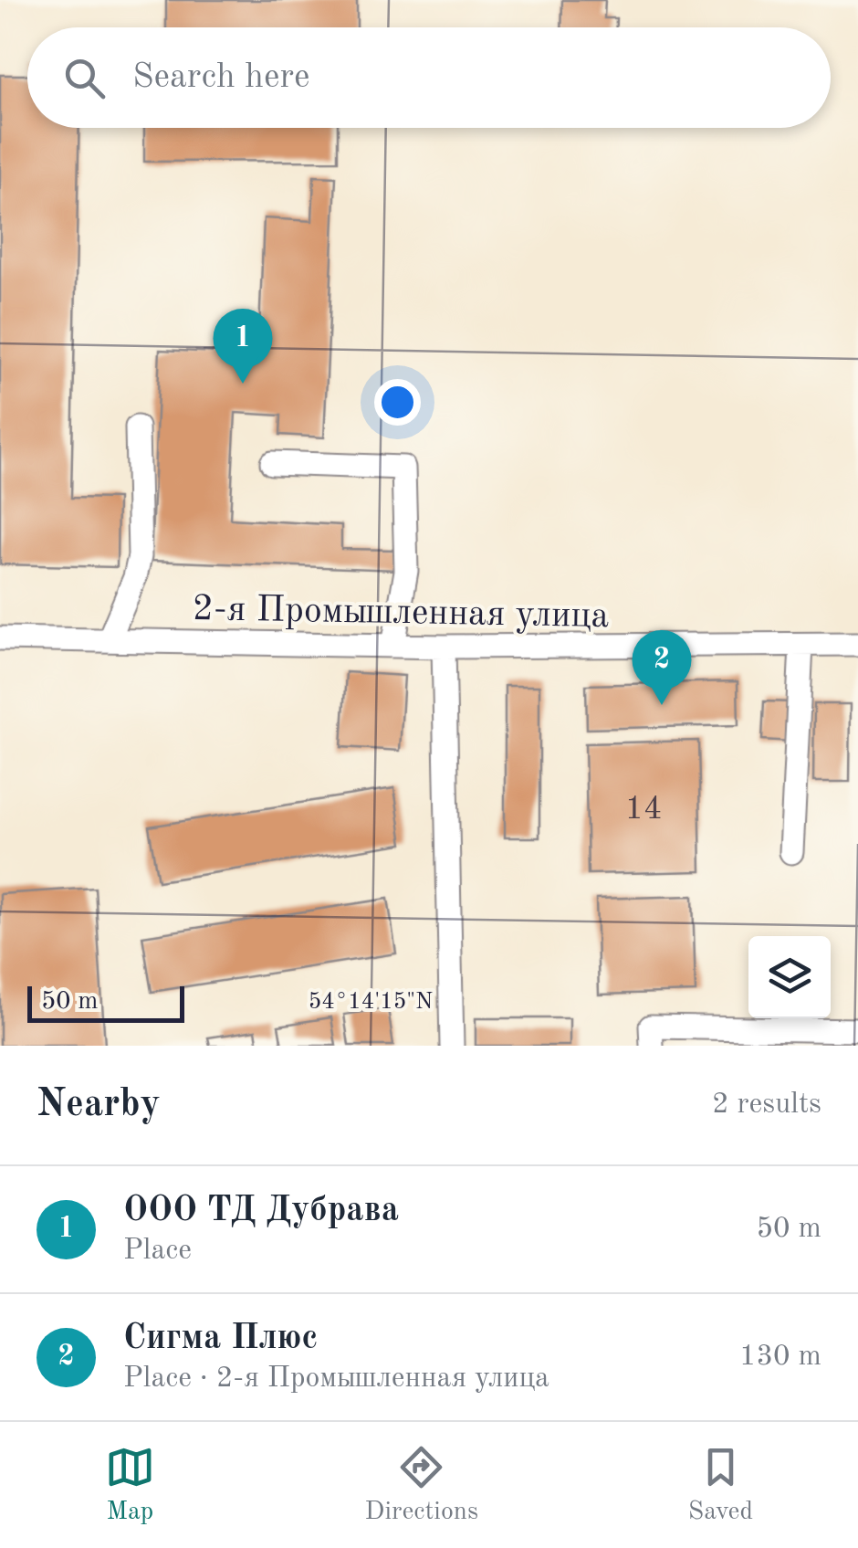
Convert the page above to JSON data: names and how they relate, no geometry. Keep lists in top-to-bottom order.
{
  "streets": {
    "street": ["2-я Промышленная улица"]
  },
  "house_numbers": ["14"],
  "scale_bar": "50 m",
  "page": {
    "search": "Search here",
    "pins": ["1", "2"],
    "scale": "50 m",
    "heading": ["Nearby", "2 results"],
    "list": [
      {
        "mark": "1",
        "name": "ООО ТД Дубрава",
        "note": "Place",
        "value": "50 m"
      },
      {
        "mark": "2",
        "name": "Сигма Плюс",
        "note": "Place · 2-я Промышленная улица",
        "value": "130 m"
      }
    ],
    "nav": ["Map", "Directions", "Saved"]
  },
  "coordinates": ["54°14'15\"N"]
}
